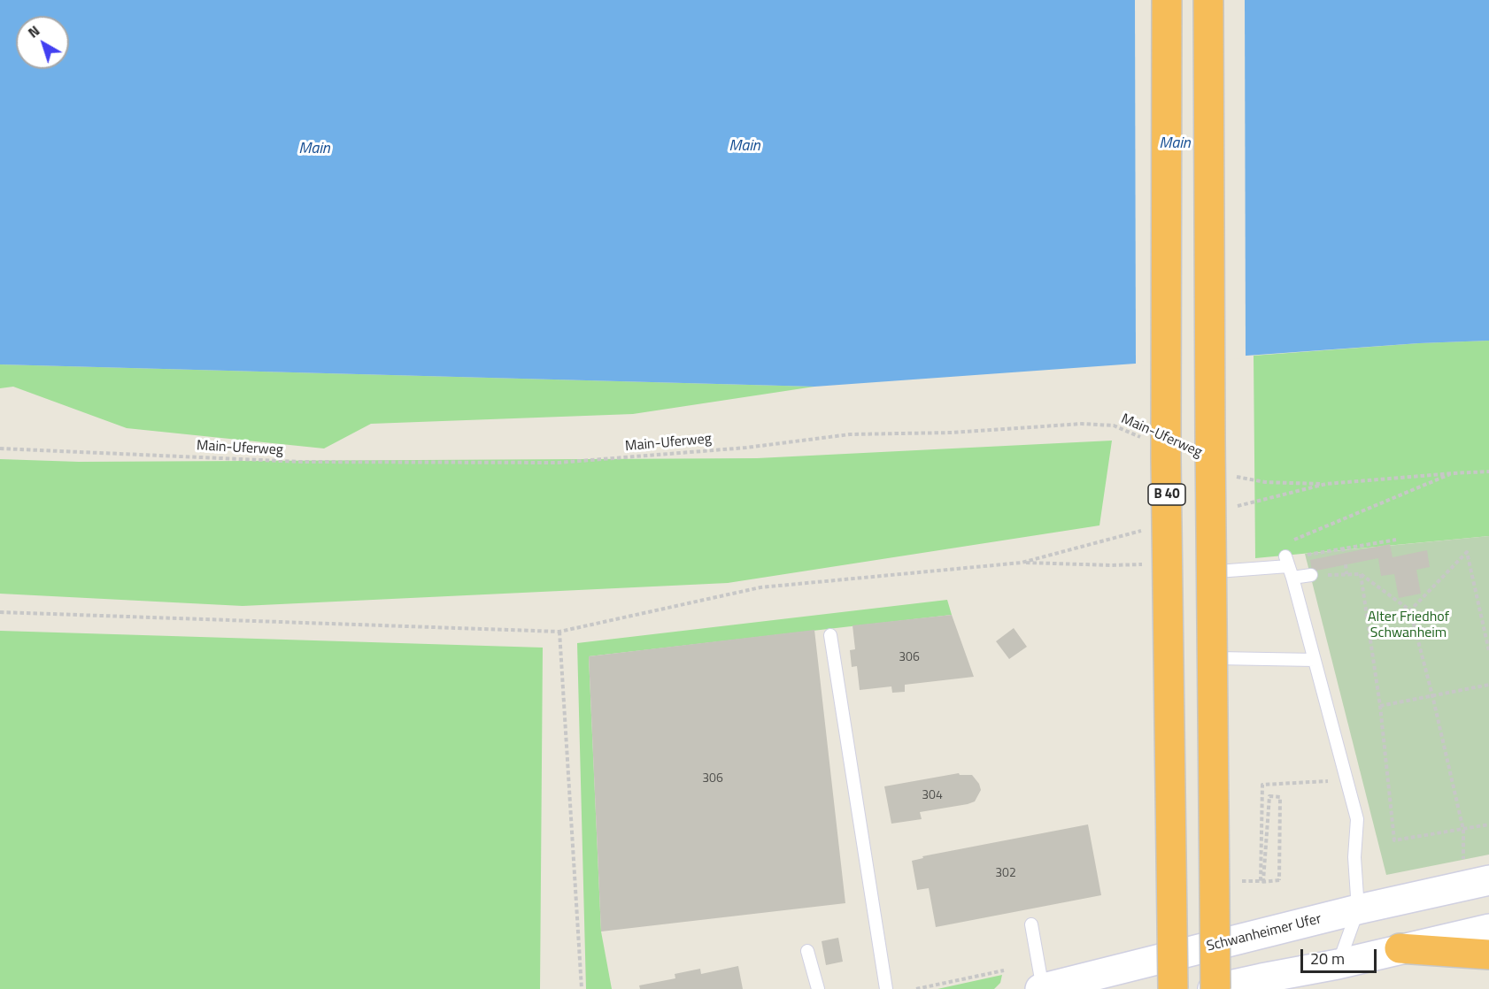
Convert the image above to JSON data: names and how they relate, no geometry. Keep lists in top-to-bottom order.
{
  "streets": {
    "highway": ["B 40"],
    "main road": ["Schwanheimer Ufer"],
    "path": ["Main-Uferweg"]
  },
  "water": ["Main"],
  "parks": ["Alter Friedhof Schwanheim"],
  "house_numbers": [
    "306",
    "306",
    "304",
    "302"
  ],
  "scale_bar": "20 m",
  "north": "top left"
}
